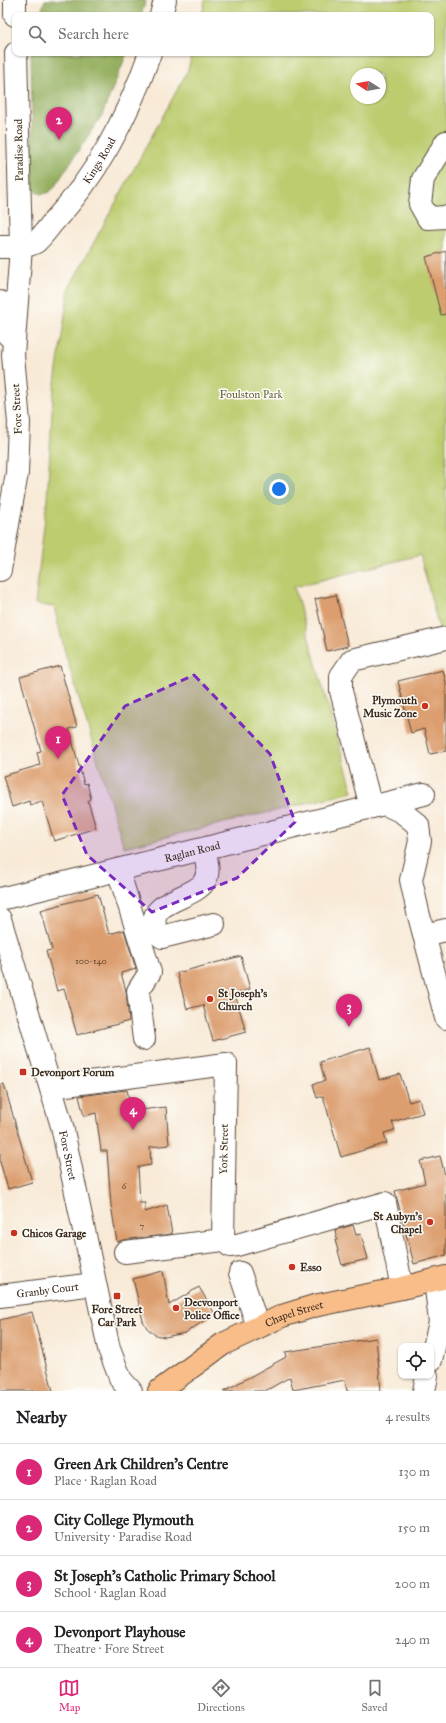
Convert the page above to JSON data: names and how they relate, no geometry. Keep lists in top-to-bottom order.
{
  "streets": {
    "main road": ["Chapel Street"],
    "street": [
      "Paradise Road",
      "Kings Road",
      "Fore Street",
      "Raglan Road",
      "York Street",
      "Granby Court"
    ]
  },
  "crossings": [
    ["Paradise Road", "Kings Road"],
    ["Paradise Road", "Fore Street"],
    ["Kings Road", "Fore Street"],
    ["Fore Street", "York Street"],
    ["Fore Street", "Granby Court"]
  ],
  "parks": ["Foulston Park"],
  "places": {
    "other": [
      "Plymouth Music Zone",
      "St Joseph's Church",
      "St Aubyn's Chapel",
      "Chicos Garage",
      "Esso",
      "Decvonport Police Office"
    ],
    "transit": ["Devonport Forum", "Fore Street Car Park"]
  },
  "house_numbers": ["100-140", "6", "7"],
  "north": "left",
  "page": {
    "search": "Search here",
    "pins": [
      "2",
      "1",
      "3",
      "4"
    ],
    "heading": ["Nearby", "4 results"],
    "list": [
      {
        "mark": "1",
        "name": "Green Ark Children's Centre",
        "note": "Place · Raglan Road",
        "value": "130 m"
      },
      {
        "mark": "2",
        "name": "City College Plymouth",
        "note": "University · Paradise Road",
        "value": "150 m"
      },
      {
        "mark": "3",
        "name": "St Joseph's Catholic Primary School",
        "note": "School · Raglan Road",
        "value": "200 m"
      },
      {
        "mark": "4",
        "name": "Devonport Playhouse",
        "note": "Theatre · Fore Street",
        "value": "240 m"
      }
    ],
    "nav": ["Map", "Directions", "Saved"]
  }
}
